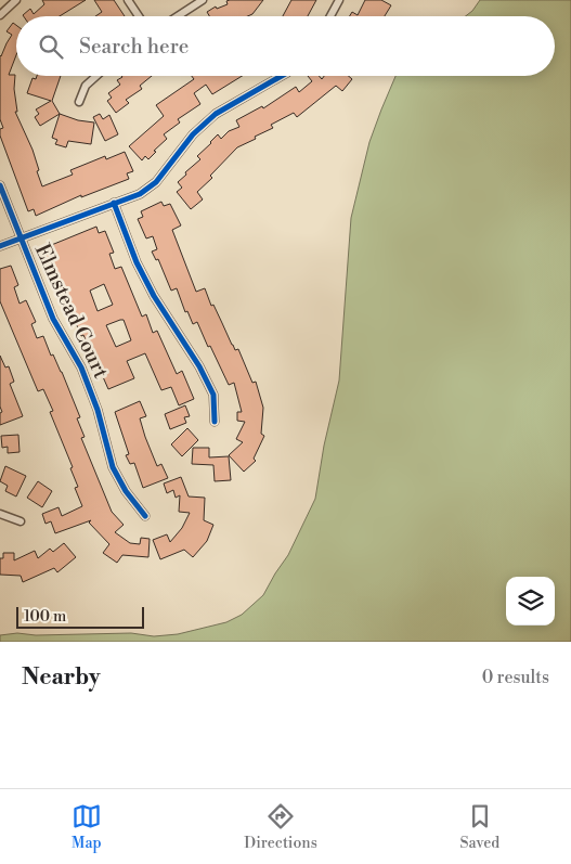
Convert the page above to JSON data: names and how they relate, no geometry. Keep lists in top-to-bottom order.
{
  "streets": {
    "street": ["Elmstead Court"]
  },
  "scale_bar": "100 m",
  "page": {
    "search": "Search here",
    "scale": "100 m",
    "heading": ["Nearby", "0 results"],
    "nav": ["Map", "Directions", "Saved"]
  }
}
